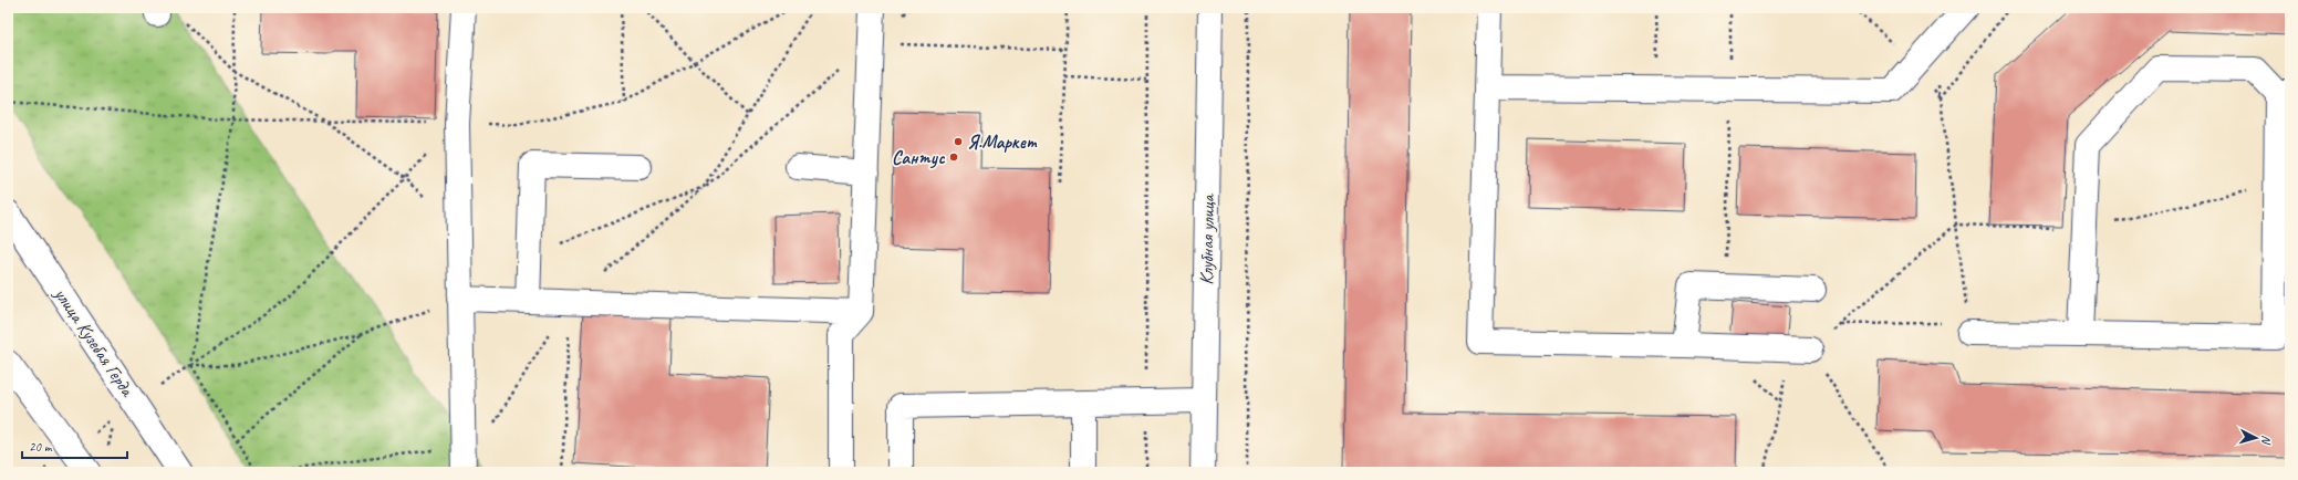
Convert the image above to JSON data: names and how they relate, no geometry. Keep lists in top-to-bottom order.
{
  "streets": {
    "main road": ["Клубная улица", "улица Кузебая Герда"]
  },
  "places": ["Я.Маркет", "Сантус"],
  "scale_bar": "20 m",
  "north": "right"
}
